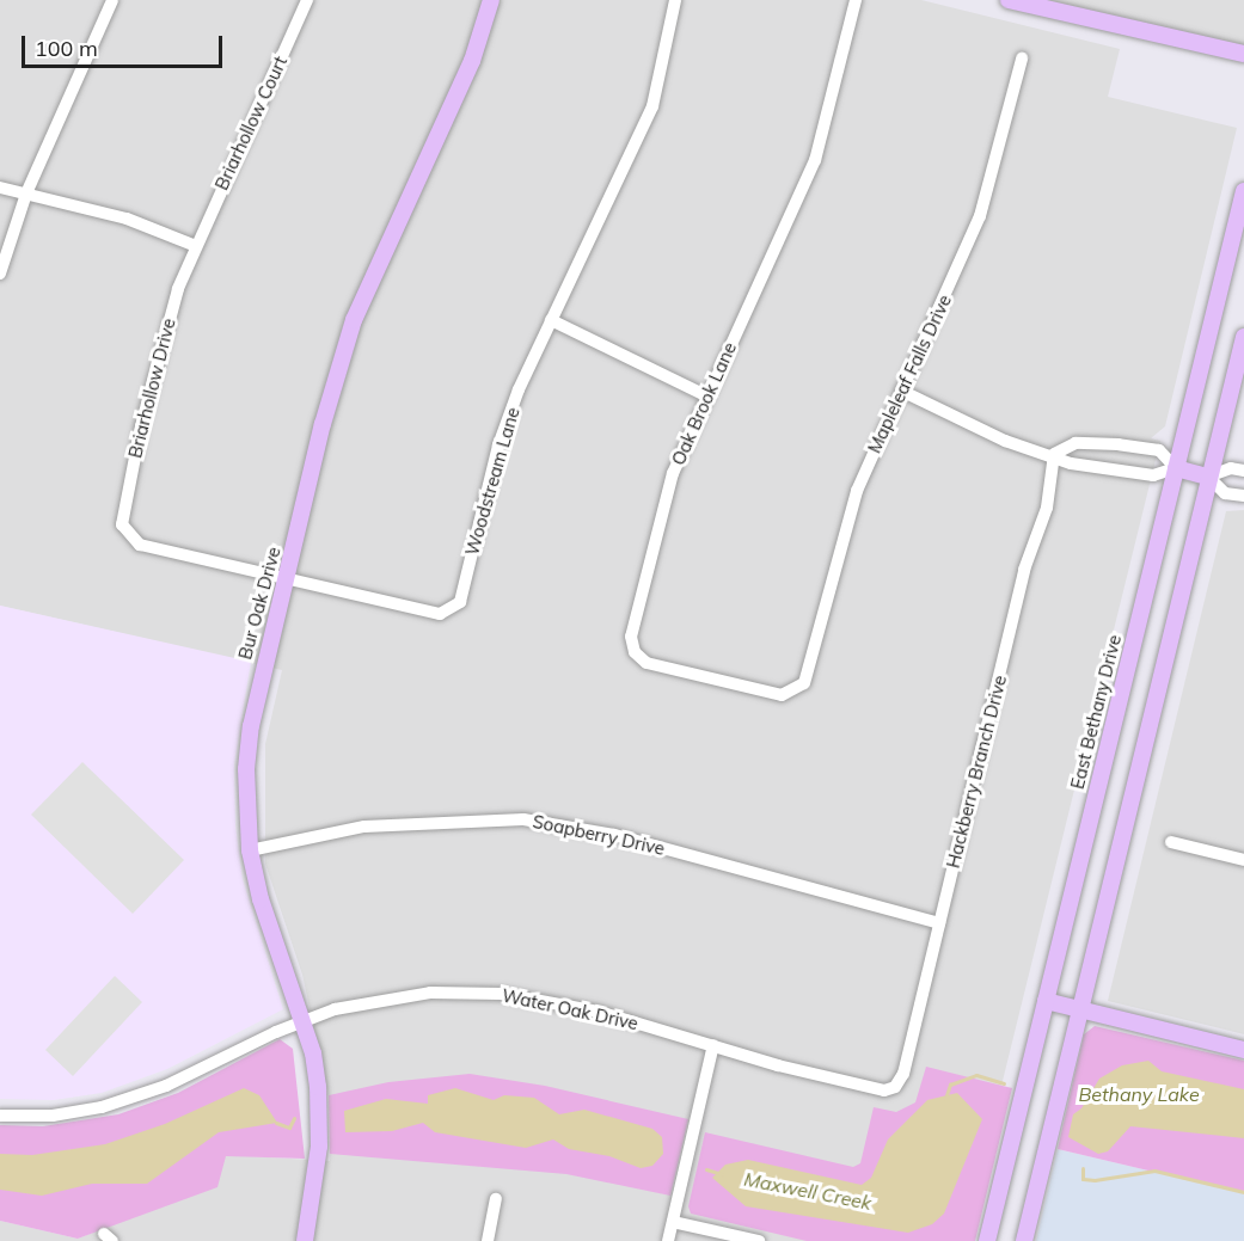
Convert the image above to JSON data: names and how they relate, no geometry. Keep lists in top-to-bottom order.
{
  "streets": {
    "main road": ["Bur Oak Drive", "East Bethany Drive"],
    "street": [
      "Briarhollow Court",
      "Mapleleaf Falls Drive",
      "Briarhollow Drive",
      "Oak Brook Lane",
      "Woodstream Lane",
      "Hackberry Branch Drive",
      "Soapberry Drive",
      "Water Oak Drive"
    ]
  },
  "crossings": [
    ["Briarhollow Court", "Briarhollow Drive"],
    ["Mapleleaf Falls Drive", "Oak Brook Lane"],
    ["Briarhollow Drive", "Woodstream Lane"],
    ["Woodstream Lane", "Bur Oak Drive"],
    ["Bur Oak Drive", "Soapberry Drive"],
    ["Bur Oak Drive", "Water Oak Drive"],
    ["Hackberry Branch Drive", "Soapberry Drive"],
    ["Hackberry Branch Drive", "Water Oak Drive"]
  ],
  "water": ["Bethany Lake", "Maxwell Creek"],
  "scale_bar": "100 m"
}
